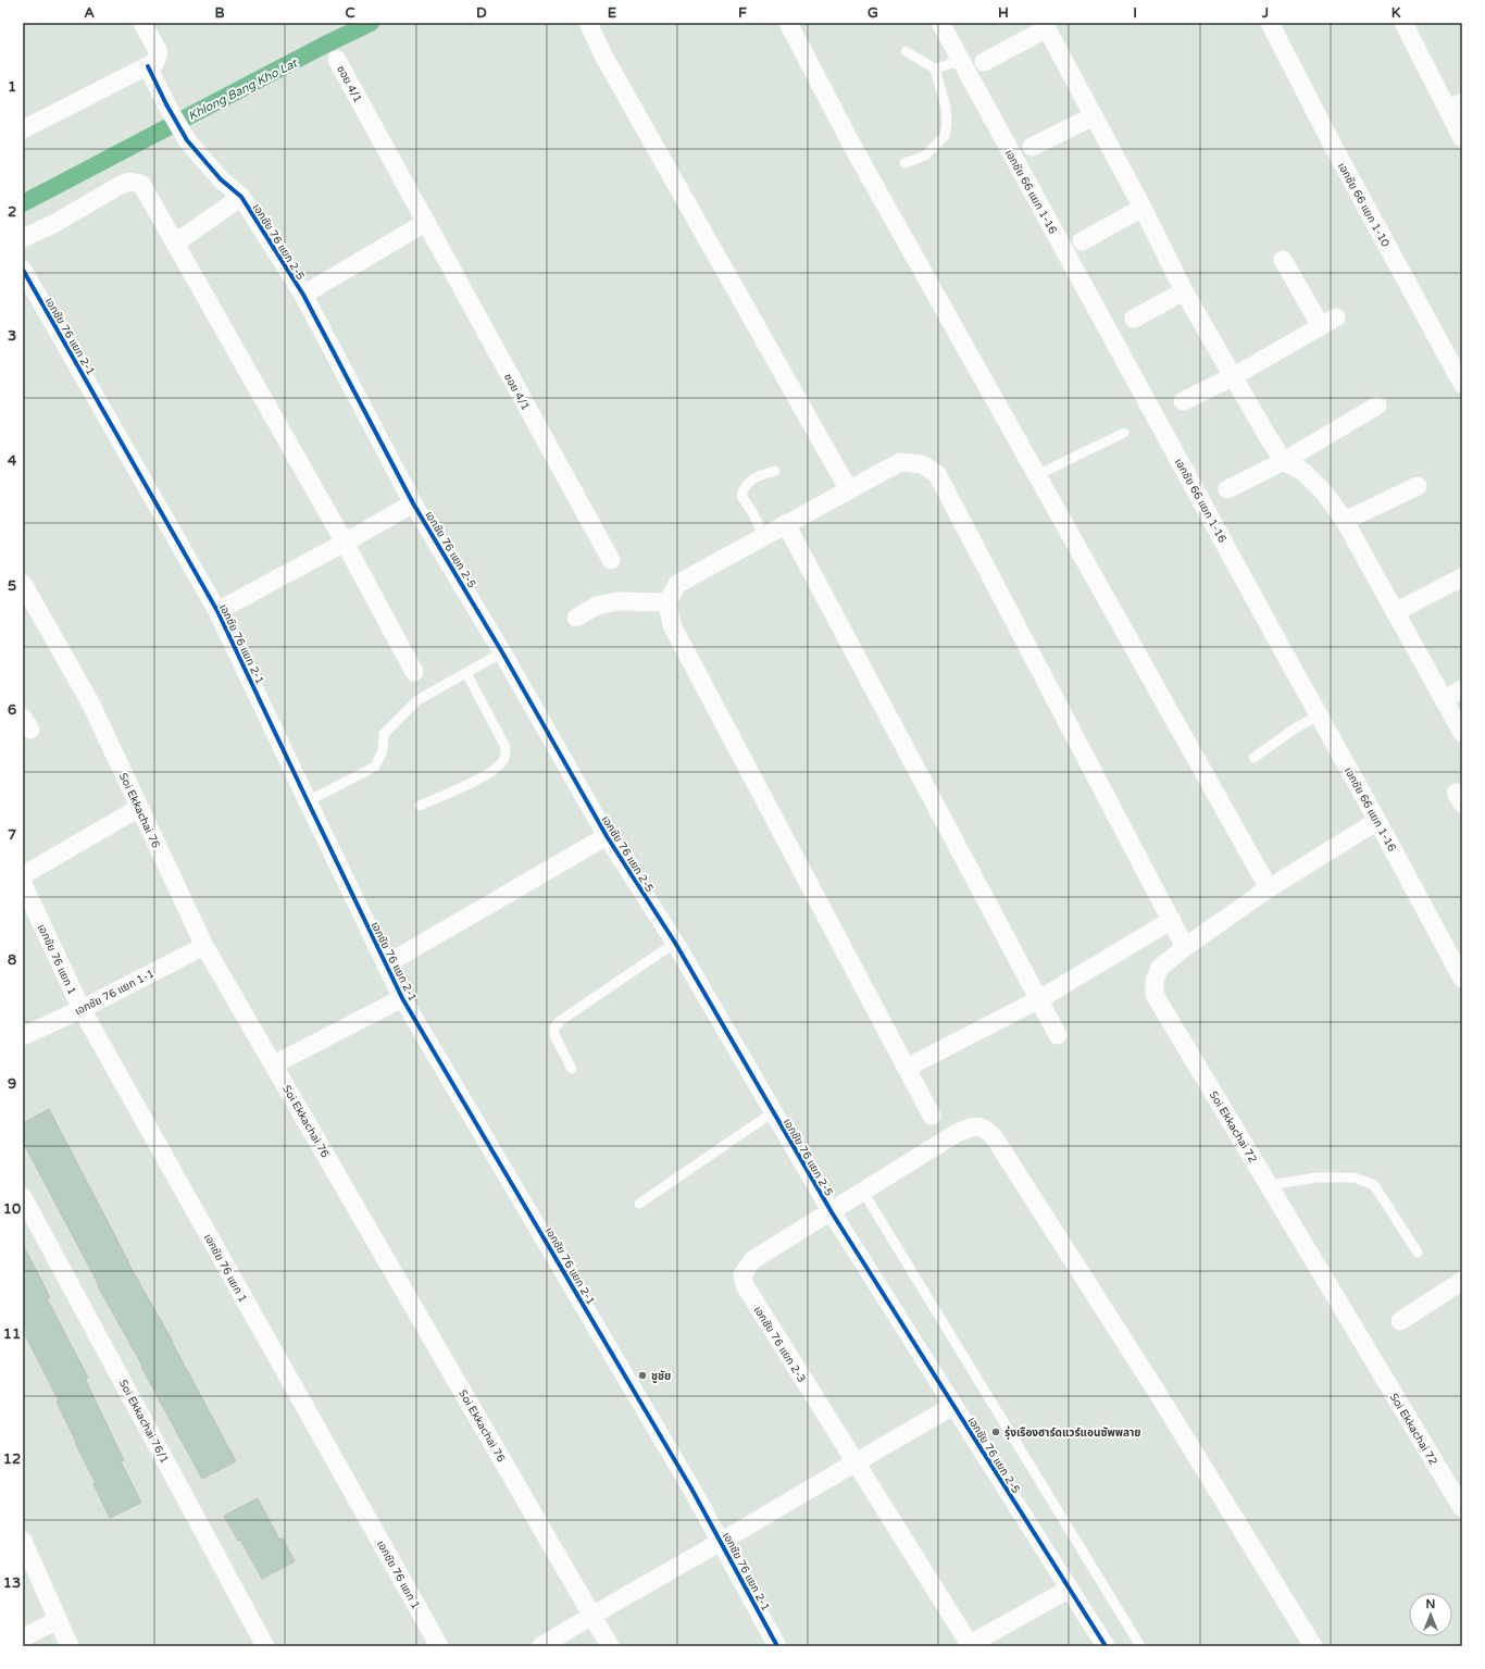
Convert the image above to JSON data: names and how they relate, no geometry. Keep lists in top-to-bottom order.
{
  "streets": {
    "street": [
      "ซอย 4/1",
      "เอกชัย 66 แยก 1-16",
      "เอกชัย 66 แยก 1-10",
      "เอกชัย 76 แยก 2-5",
      "เอกชัย 76 แยก 2-1",
      "Soi Ekkachai 76",
      "เอกชัย 76 แยก 1",
      "เอกชัย 76 แยก 1-1",
      "Soi Ekkachai 72",
      "เอกชัย 76 แยก 2-3",
      "Soi Ekkachai 76/1"
    ]
  },
  "crossings": [
    ["เอกชัย 66 แยก 1-16", "Soi Ekkachai 72"],
    ["เอกชัย 76 แยก 2-5", "เอกชัย 76 แยก 2-3"],
    ["Soi Ekkachai 76", "เอกชัย 76 แยก 1-1"],
    ["เอกชัย 76 แยก 1", "เอกชัย 76 แยก 1-1"]
  ],
  "water": ["Khlong Bang Kho Lat"],
  "places": ["ชูชัย", "รุ่งเรืองฮาร์ดแวร์แอนซัพพลาย"],
  "north": "top",
  "grid": {
    "columns": [
      "A",
      "B",
      "C",
      "D",
      "E",
      "F",
      "G",
      "H",
      "I",
      "J",
      "K"
    ],
    "rows": [
      "1",
      "2",
      "3",
      "4",
      "5",
      "6",
      "7",
      "8",
      "9",
      "10",
      "11",
      "12",
      "13"
    ]
  }
}
